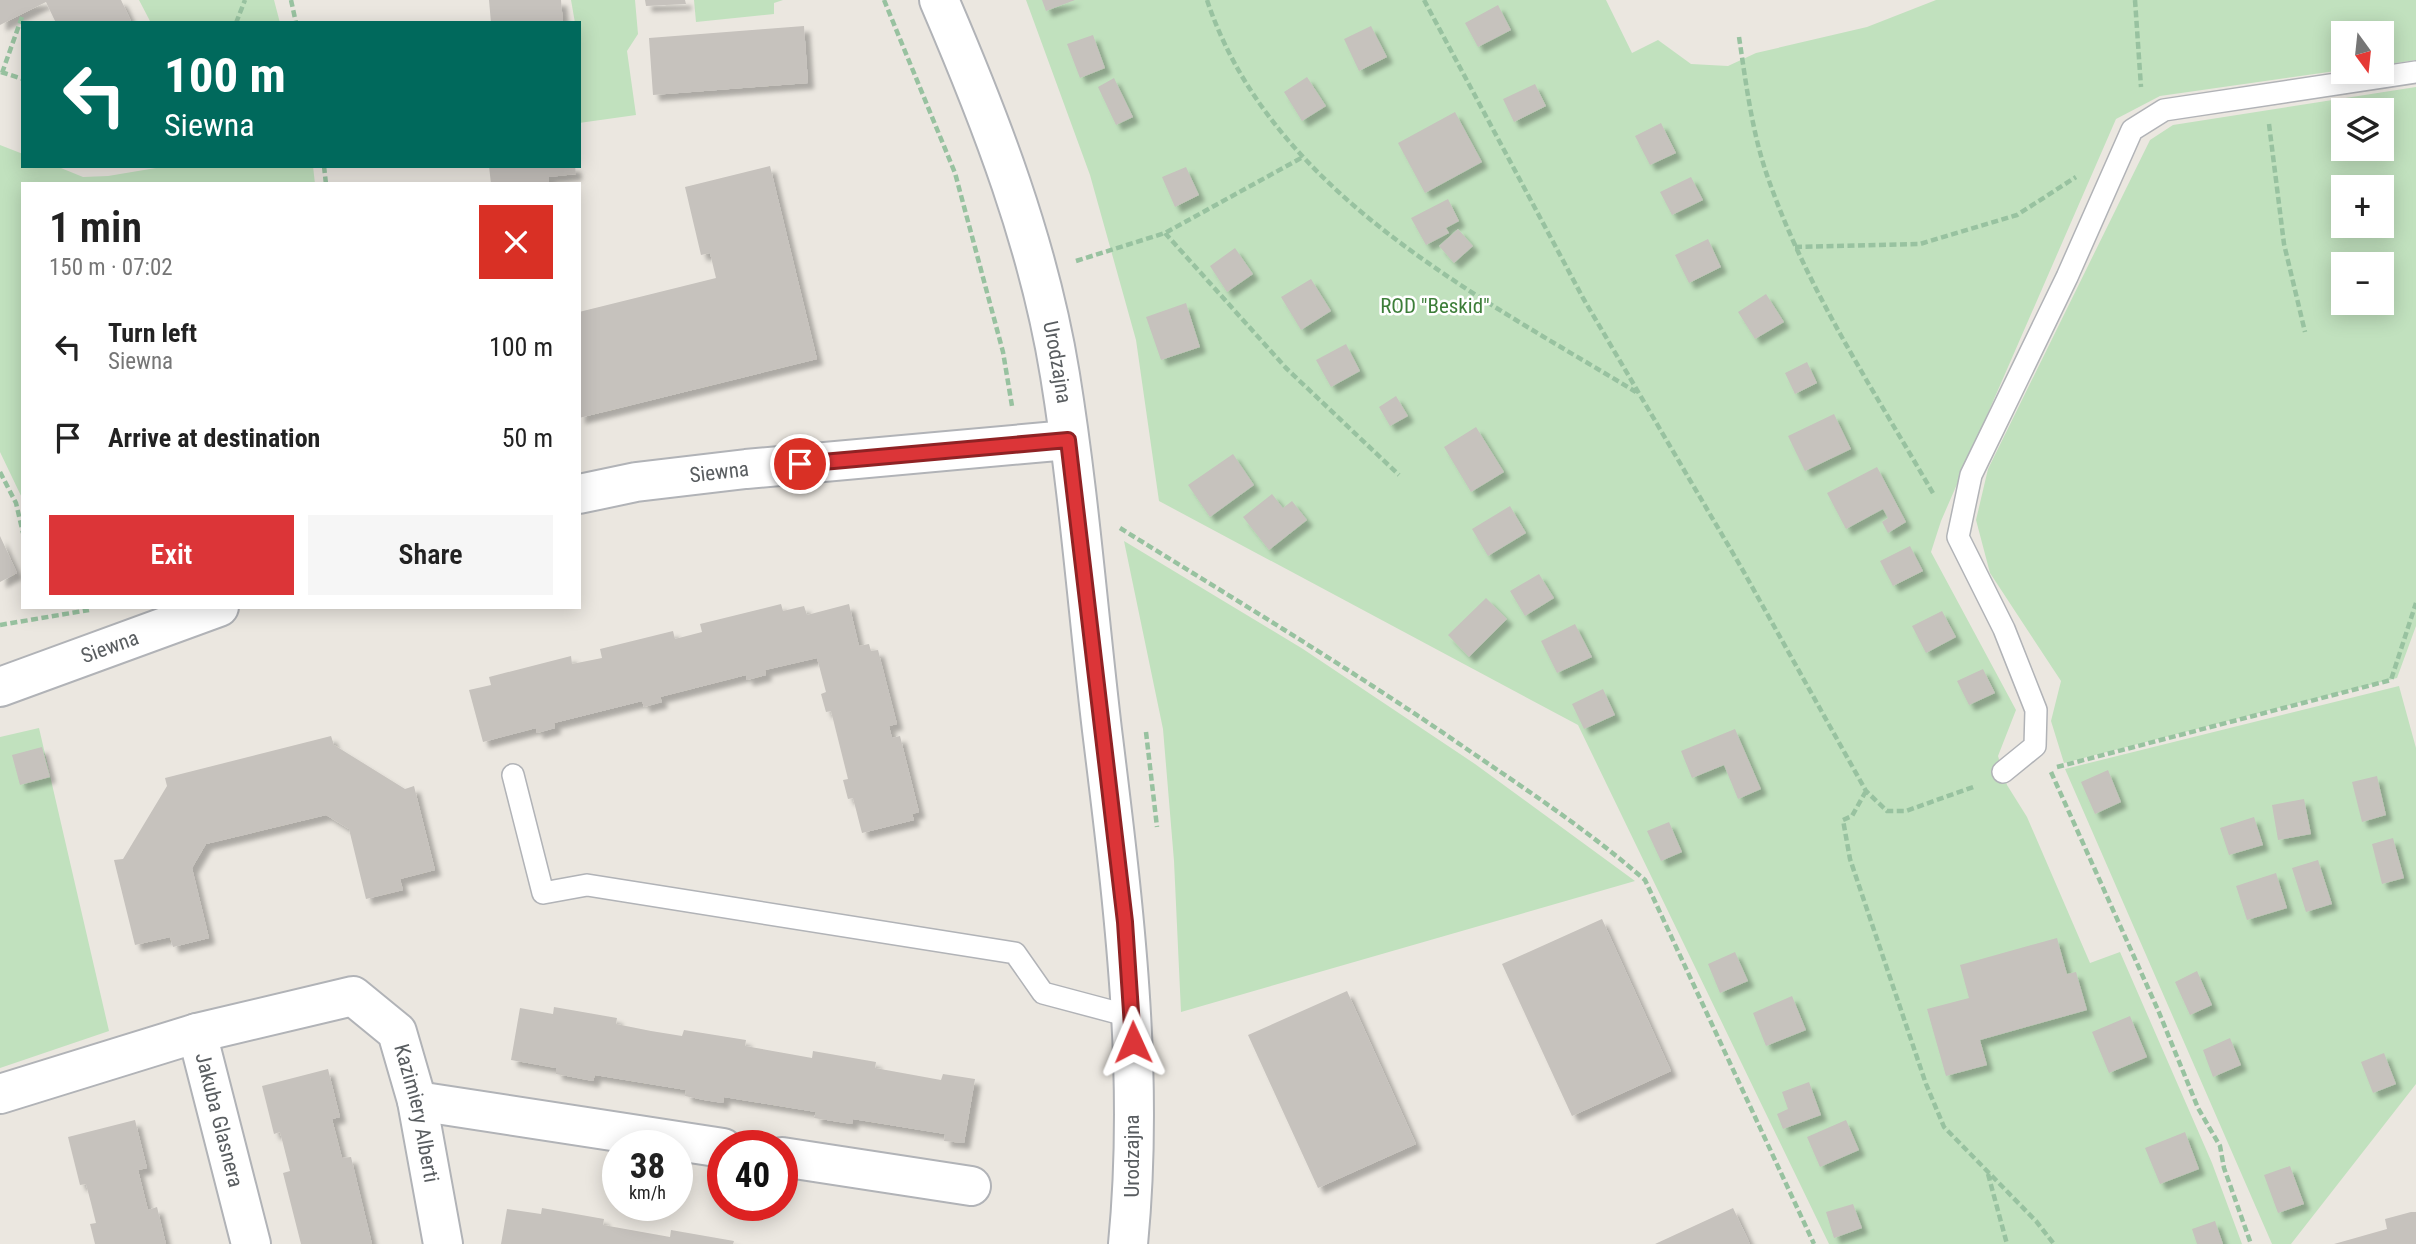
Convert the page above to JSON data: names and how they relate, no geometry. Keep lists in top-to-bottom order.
{
  "streets": {
    "street": [
      "Urodzajna",
      "Siewna",
      "Kazimiery Alberti",
      "Jakuba Glasnera"
    ]
  },
  "crossings": [
    ["Urodzajna", "Siewna"],
    ["Kazimiery Alberti", "Jakuba Glasnera"]
  ],
  "parks": ["ROD \"Beskid\""],
  "north": "bottom",
  "page": {
    "map_buttons": ["+", "−"],
    "turn": ["100 m", "Siewna"],
    "heading": ["1 min", "150 m · 07:02"],
    "list": [
      {
        "name": "Turn left",
        "note": "Siewna",
        "value": "100 m"
      },
      {
        "name": "Arrive at destination",
        "value": "50 m"
      }
    ],
    "buttons": ["Exit", "Share"],
    "speed": "38 km/h",
    "limit": "40"
  }
}
